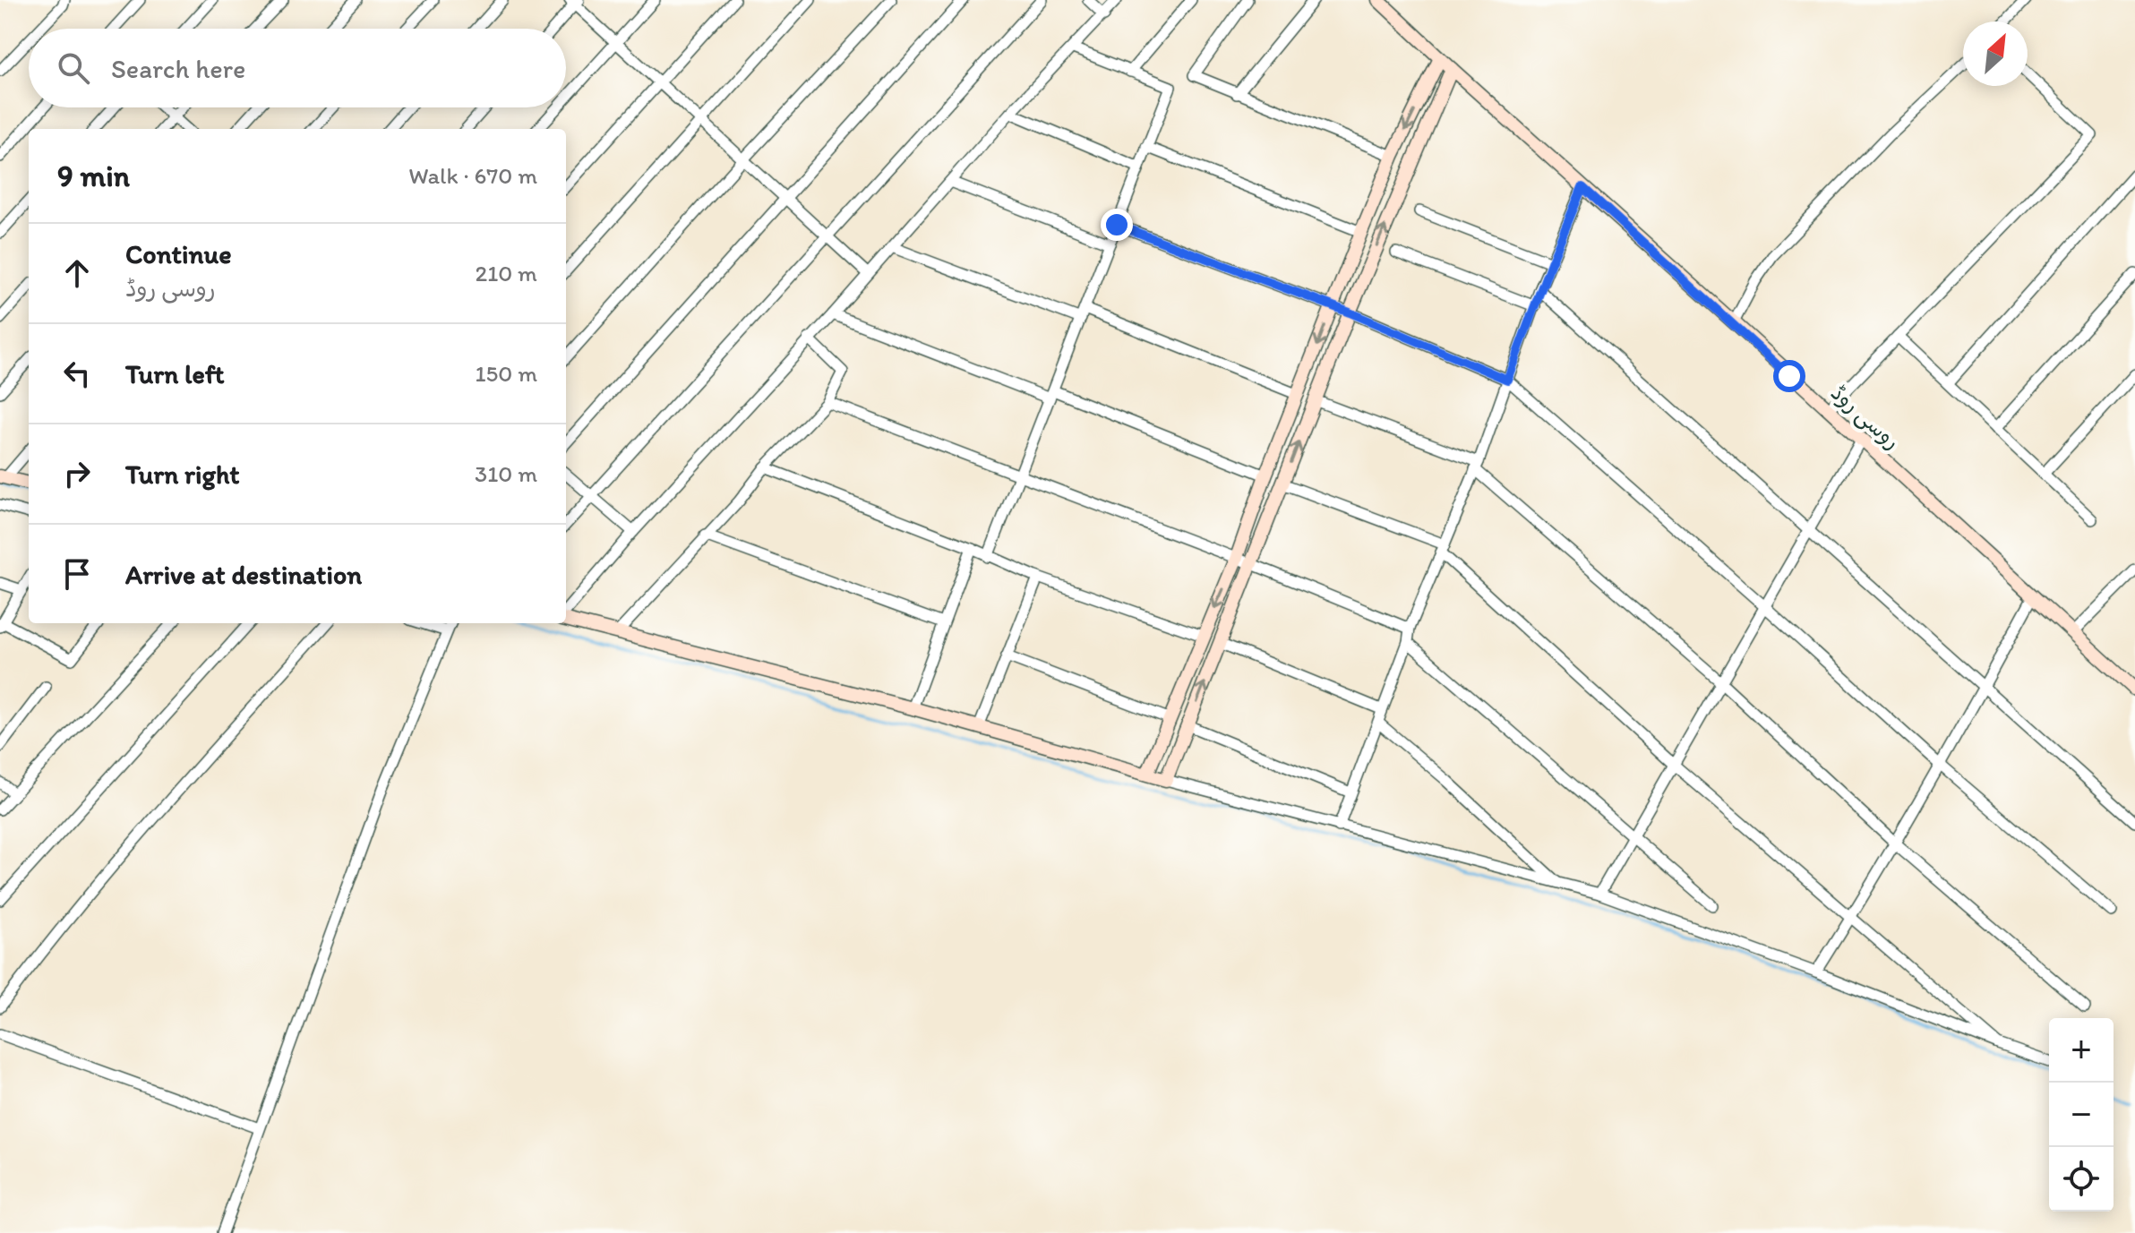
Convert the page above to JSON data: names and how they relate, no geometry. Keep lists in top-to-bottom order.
{
  "streets": {
    "street": ["روسی روڈ"]
  },
  "north": "top right",
  "page": {
    "search": "Search here",
    "heading": ["9 min", "Walk · 670 m"],
    "list": [
      ["Continue", "روسی روڈ", "210 m"],
      ["Turn left", "150 m"],
      ["Turn right", "310 m"],
      "Arrive at destination"
    ],
    "map_buttons": ["+", "−"]
  }
}
